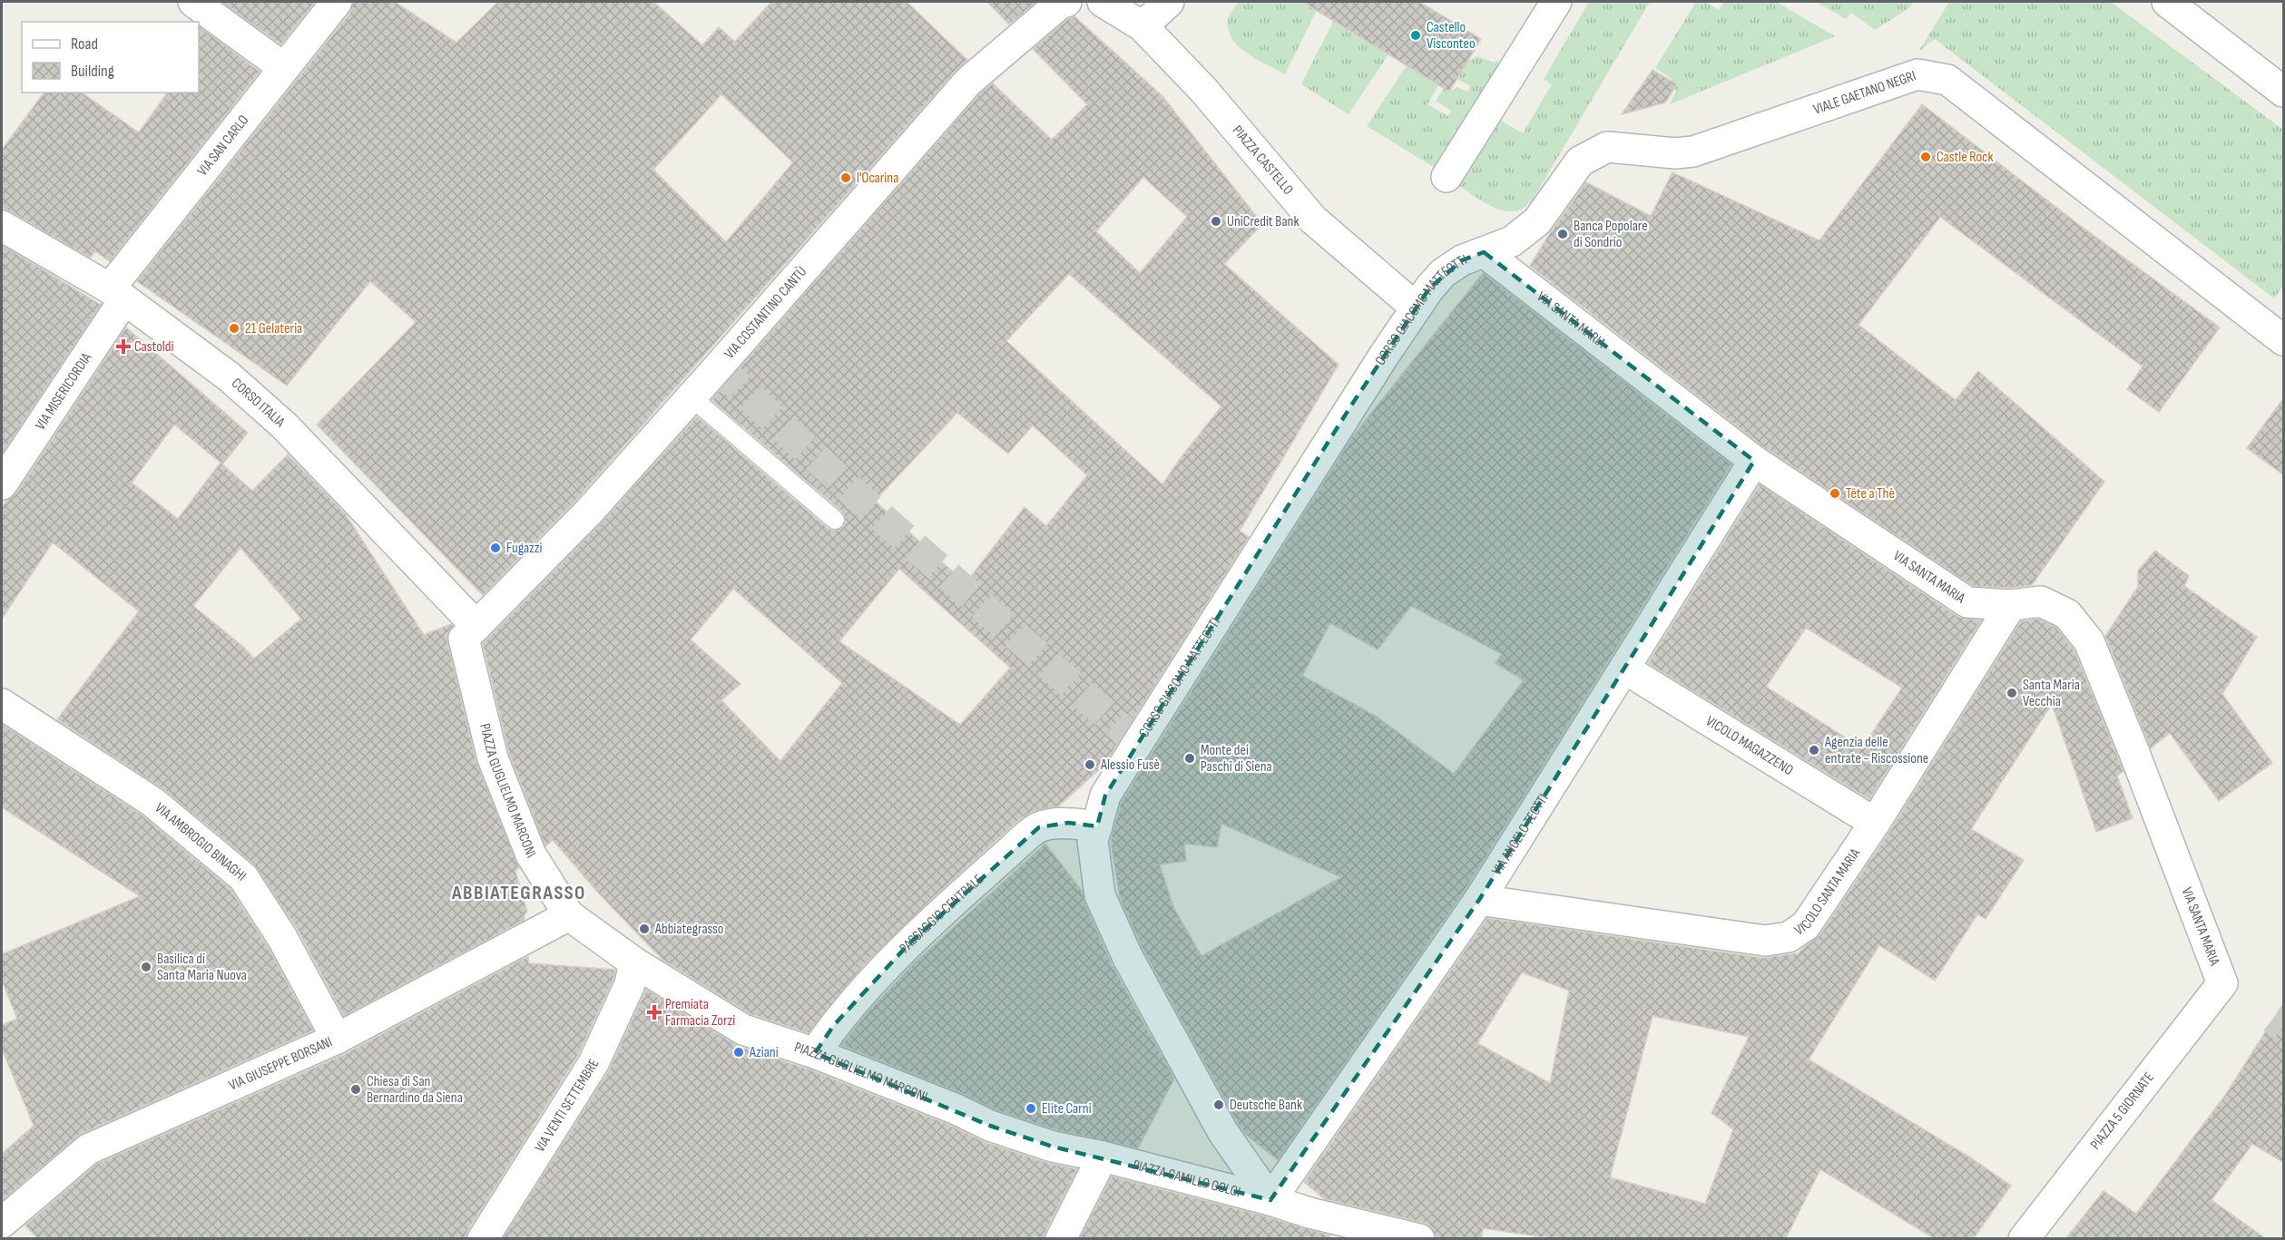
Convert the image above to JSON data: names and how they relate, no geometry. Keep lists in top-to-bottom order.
{
  "streets": {
    "street": [
      "VIALE GAETANO NEGRI",
      "VIA SAN CARLO",
      "PIAZZA CASTELLO",
      "VIA COSTANTINO CANTÙ",
      "CORSO GIACOMO MATTEOTTI",
      "VIA SANTA MARIA",
      "VIA MISERICORDIA",
      "CORSO ITALIA",
      "VICOLO MAGAZZENO",
      "PIAZZA GUGLIELMO MARCONI",
      "VIA ANGELO TEOTTI",
      "VIA AMBROGIO BINAGHI",
      "VICOLO SANTA MARIA",
      "PASSAGGIO CENTRALE",
      "VIA GIUSEPPE BORSANI",
      "VIA VENTI SETTEMBRE",
      "PIAZZA 5 GIORNATE",
      "PIAZZA CAMILLO GOLGI"
    ]
  },
  "crossings": [
    ["VIALE GAETANO NEGRI", "CORSO GIACOMO MATTEOTTI"],
    ["VIA SAN CARLO", "VIA MISERICORDIA"],
    ["VIA SAN CARLO", "CORSO ITALIA"],
    ["PIAZZA CASTELLO", "CORSO GIACOMO MATTEOTTI"],
    ["VIA COSTANTINO CANTÙ", "CORSO ITALIA"],
    ["VIA COSTANTINO CANTÙ", "PIAZZA GUGLIELMO MARCONI"],
    ["CORSO GIACOMO MATTEOTTI", "VIA SANTA MARIA"],
    ["CORSO GIACOMO MATTEOTTI", "VIA ANGELO TEOTTI"],
    ["CORSO GIACOMO MATTEOTTI", "PASSAGGIO CENTRALE"],
    ["CORSO GIACOMO MATTEOTTI", "PIAZZA CAMILLO GOLGI"],
    ["VIA SANTA MARIA", "VIA ANGELO TEOTTI"],
    ["VIA SANTA MARIA", "VICOLO SANTA MARIA"],
    ["VIA SANTA MARIA", "PIAZZA 5 GIORNATE"],
    ["VIA MISERICORDIA", "CORSO ITALIA"],
    ["CORSO ITALIA", "PIAZZA GUGLIELMO MARCONI"],
    ["VICOLO MAGAZZENO", "VIA ANGELO TEOTTI"],
    ["VICOLO MAGAZZENO", "VICOLO SANTA MARIA"],
    ["PIAZZA GUGLIELMO MARCONI", "PASSAGGIO CENTRALE"],
    ["PIAZZA GUGLIELMO MARCONI", "VIA GIUSEPPE BORSANI"],
    ["PIAZZA GUGLIELMO MARCONI", "VIA VENTI SETTEMBRE"],
    ["PIAZZA GUGLIELMO MARCONI", "PIAZZA CAMILLO GOLGI"],
    ["VIA ANGELO TEOTTI", "VICOLO SANTA MARIA"],
    ["VIA ANGELO TEOTTI", "PIAZZA CAMILLO GOLGI"],
    ["VIA AMBROGIO BINAGHI", "VIA GIUSEPPE BORSANI"]
  ],
  "districts": ["ABBIATEGRASSO"],
  "places": {
    "other": [
      "Castello Visconteo",
      "Castle Rock",
      "l'Ocarina",
      "UniCredit Bank",
      "Banca Popolare di Sondrio",
      "21 Gelateria",
      "Tête a Thè",
      "Fugazzi",
      "Santa Maria Vecchia",
      "Agenzia delle entrate - Riscossione",
      "Monte dei Paschi di Siena",
      "Alessio Fusè",
      "Abbiategrasso",
      "Basilica di Santa Maria Nuova",
      "Aziani",
      "Chiesa di San Bernardino da Siena",
      "Deutsche Bank",
      "Elite Carni"
    ],
    "health": ["Castoldi", "Premiata Farmacia Zorzi"]
  },
  "legend": ["Road", "Building"]
}
